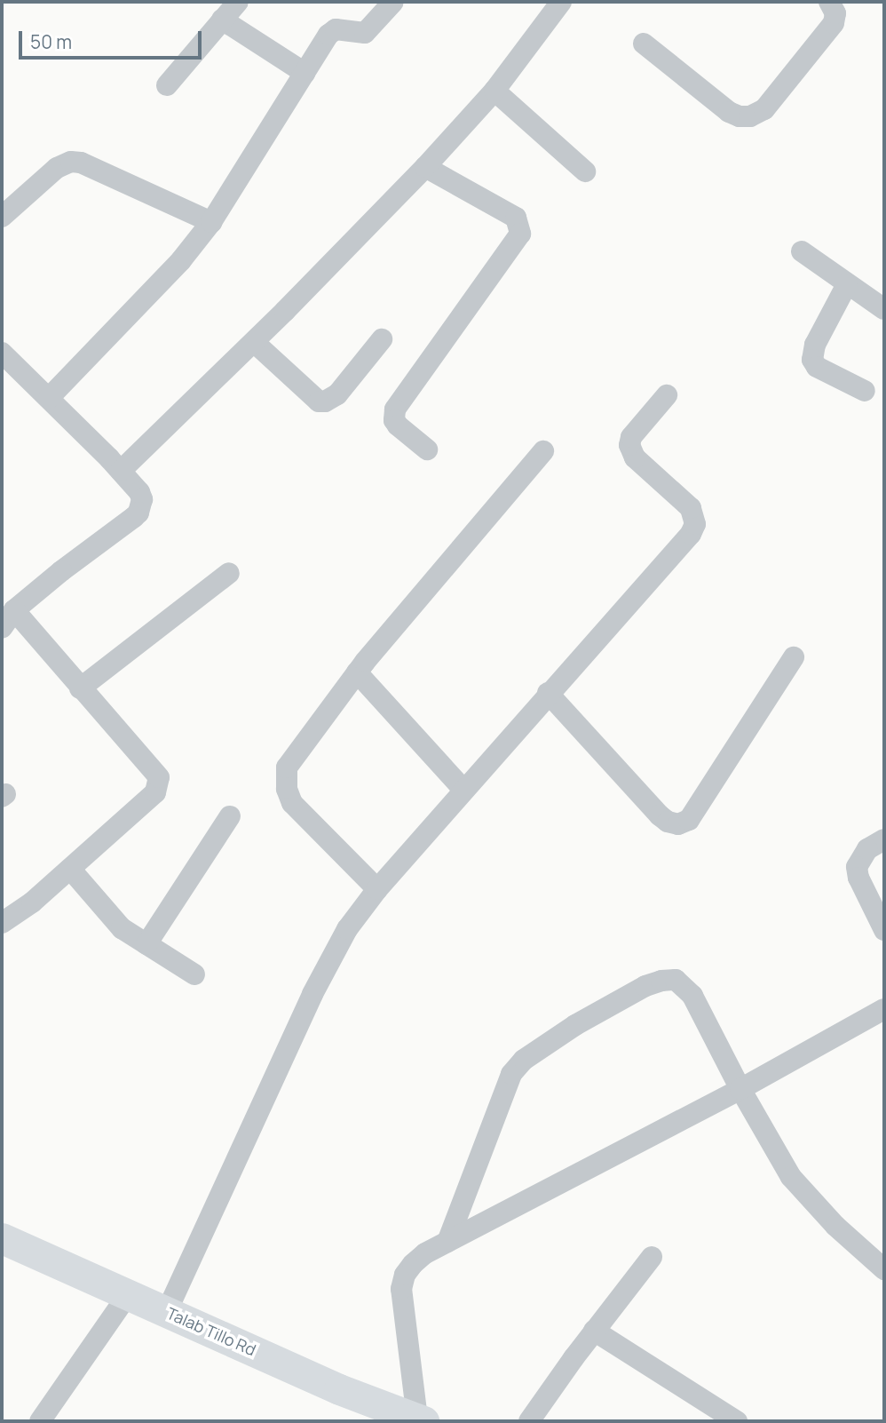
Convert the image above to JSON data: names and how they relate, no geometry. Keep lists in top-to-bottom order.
{
  "streets": {
    "main road": ["Talab Tillo Rd"]
  },
  "scale_bar": "50 m"
}
